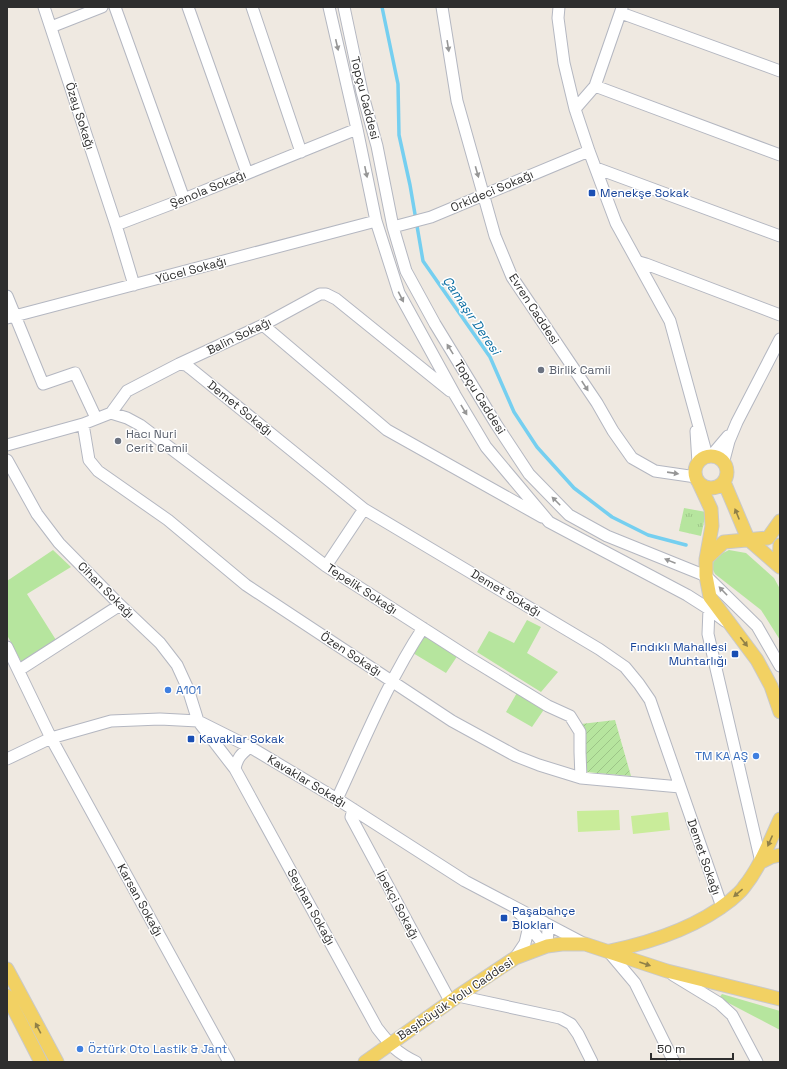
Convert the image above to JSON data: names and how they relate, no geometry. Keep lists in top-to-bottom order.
{
  "streets": {
    "main road": ["Başıbüyük Yolu Caddesi"],
    "street": [
      "Topçu Caddesi",
      "Özay Sokağı",
      "Şenola Sokağı",
      "Orkideci Sokağı",
      "Yücel Sokağı",
      "Evren Caddesi",
      "Balin Sokağı",
      "Demet Sokağı",
      "Tepelik Sokağı",
      "Cihan Sokağı",
      "Özen Sokağı",
      "Kavaklar Sokağı",
      "Karsan Sokağı",
      "İpekçi Sokağı",
      "Seyhan Sokağı"
    ]
  },
  "crossings": [
    ["Topçu Caddesi", "Şenola Sokağı"],
    ["Topçu Caddesi", "Orkideci Sokağı"],
    ["Topçu Caddesi", "Yücel Sokağı"],
    ["Topçu Caddesi", "Balin Sokağı"],
    ["Özay Sokağı", "Şenola Sokağı"],
    ["Orkideci Sokağı", "Evren Caddesi"],
    ["Balin Sokağı", "Demet Sokağı"],
    ["Balin Sokağı", "Tepelik Sokağı"],
    ["Demet Sokağı", "Özen Sokağı"],
    ["Demet Sokağı", "Başıbüyük Yolu Caddesi"],
    ["Tepelik Sokağı", "Özen Sokağı"],
    ["Cihan Sokağı", "Kavaklar Sokağı"],
    ["Cihan Sokağı", "Seyhan Sokağı"],
    ["Kavaklar Sokağı", "Karsan Sokağı"],
    ["Kavaklar Sokağı", "İpekçi Sokağı"],
    ["Kavaklar Sokağı", "Seyhan Sokağı"],
    ["Kavaklar Sokağı", "Başıbüyük Yolu Caddesi"],
    ["İpekçi Sokağı", "Başıbüyük Yolu Caddesi"],
    ["Seyhan Sokağı", "Başıbüyük Yolu Caddesi"]
  ],
  "one_way": ["Evren Caddesi"],
  "water": ["Çamaşır Deresi"],
  "places": {
    "transit": [
      "Menekşe Sokak",
      "Fındıklı Mahallesi Muhtarlığı",
      "Kavaklar Sokak",
      "Paşabahçe Blokları"
    ],
    "other": [
      "Birlik Camii",
      "Hacı Nuri Cerit Camii",
      "A101",
      "TM KA AŞ",
      "Öztürk Oto Lastik & Jant"
    ]
  },
  "scale_bar": "50 m"
}
